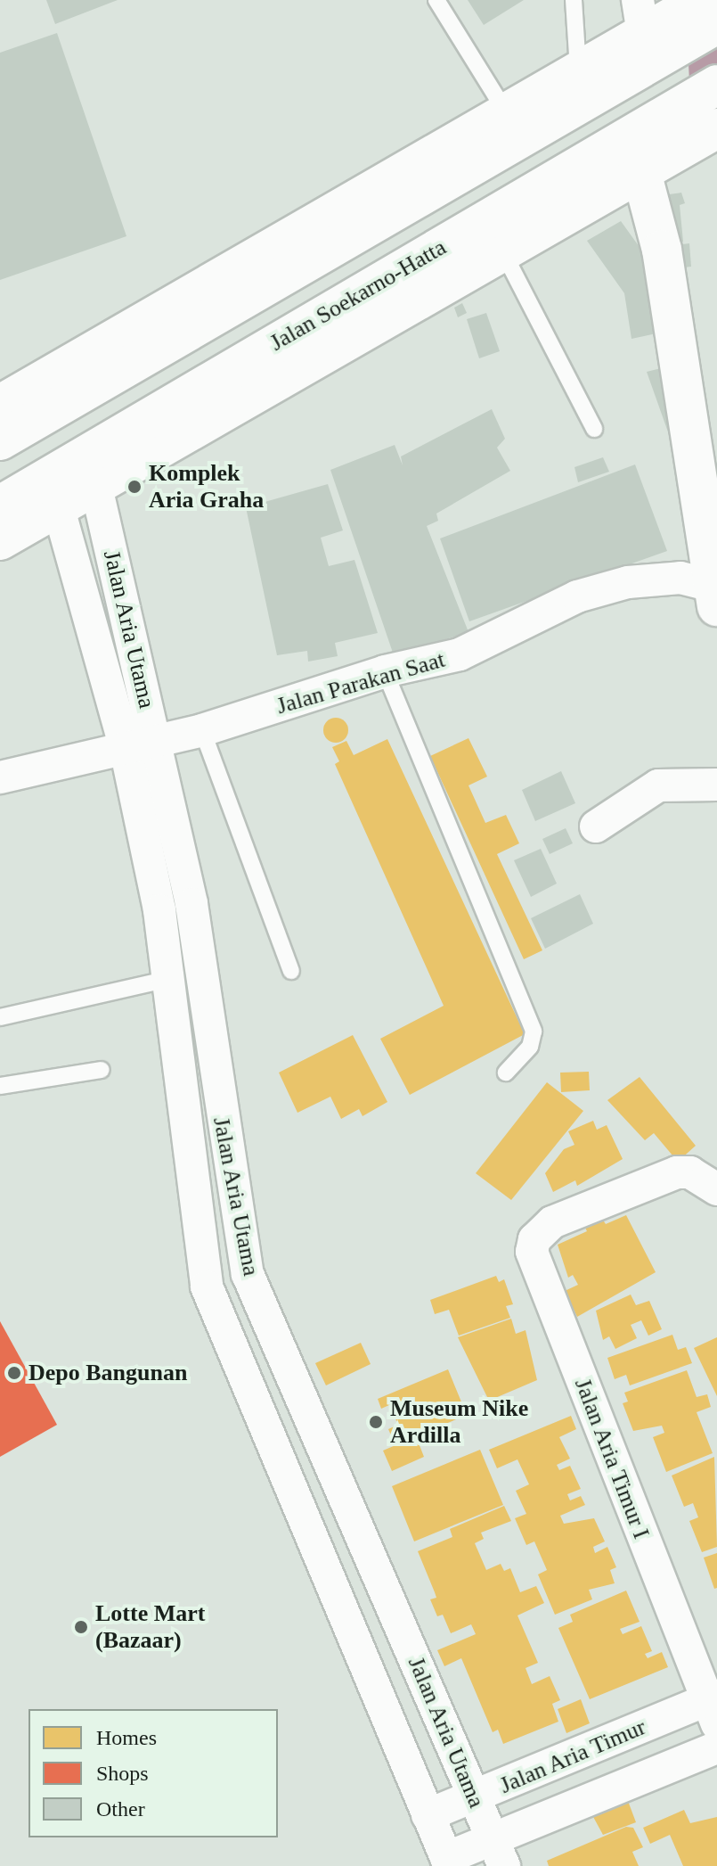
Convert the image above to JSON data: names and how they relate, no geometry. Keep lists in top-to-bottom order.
{
  "streets": {
    "main road": ["Jalan Soekarno-Hatta"],
    "street": [
      "Jalan Aria Utama",
      "Jalan Parakan Saat",
      "Jalan Aria Timur I",
      "Jalan Aria Timur"
    ]
  },
  "crossings": [
    ["Jalan Soekarno-Hatta", "Jalan Aria Utama"],
    ["Jalan Aria Utama", "Jalan Parakan Saat"],
    ["Jalan Aria Utama", "Jalan Aria Timur"],
    ["Jalan Aria Timur I", "Jalan Aria Timur"]
  ],
  "places": [
    "Komplek Aria Graha",
    "Depo Bangunan",
    "Museum Nike Ardilla",
    "Lotte Mart (Bazaar)"
  ],
  "legend": ["Homes", "Shops", "Other"]
}
